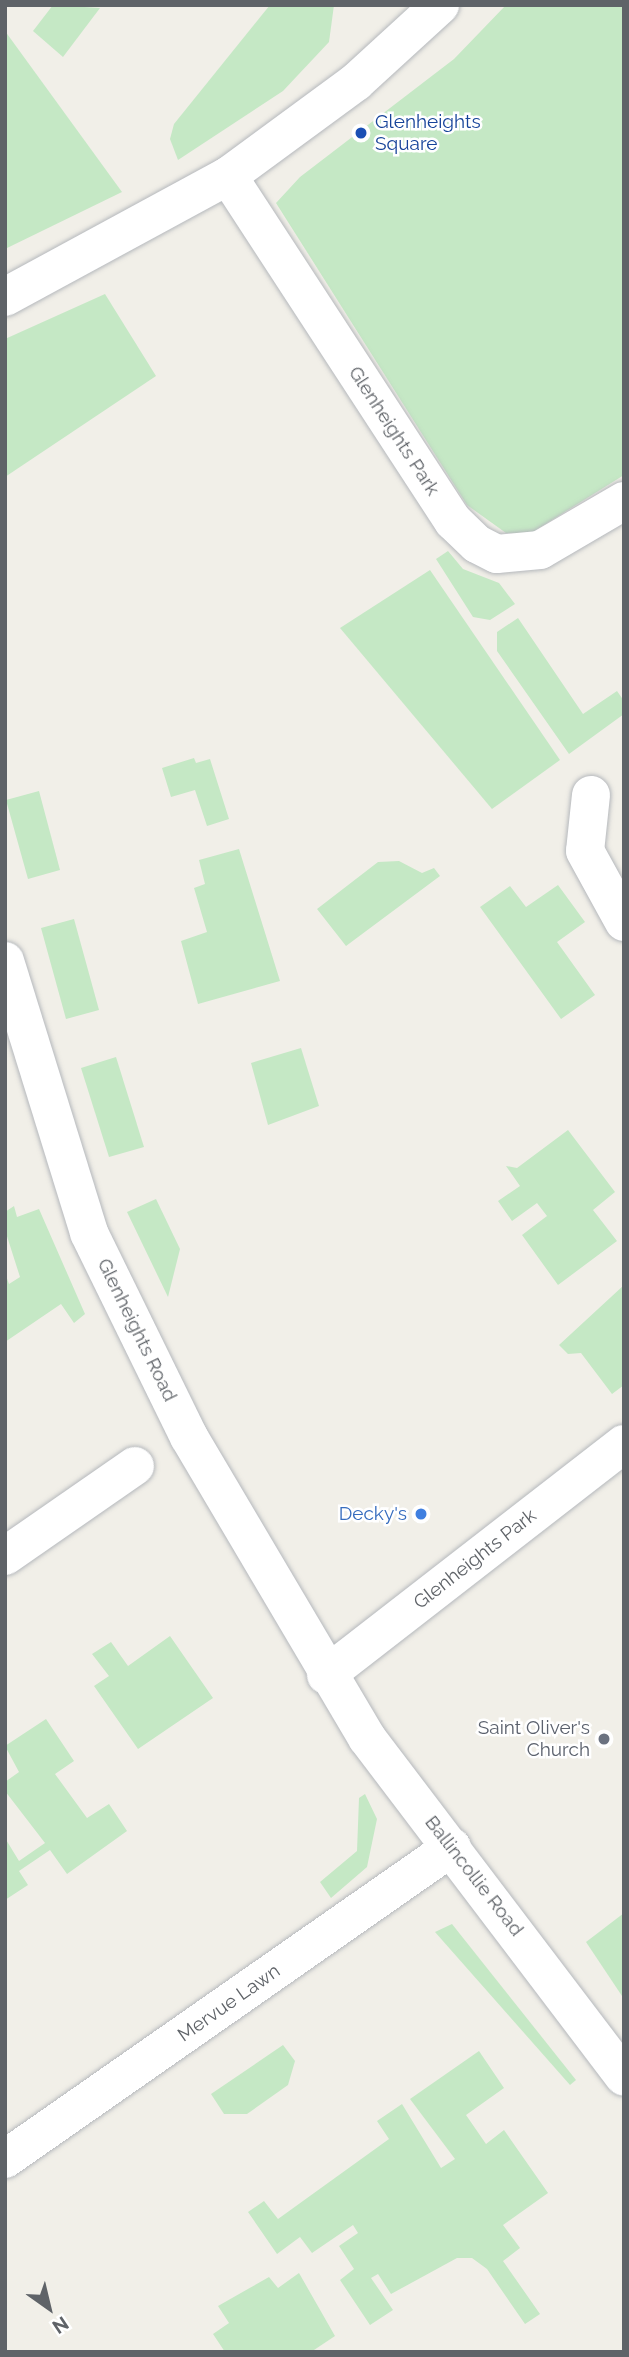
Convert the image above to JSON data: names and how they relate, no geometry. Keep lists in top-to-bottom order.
{
  "streets": {
    "street": [
      "Glenheights Park",
      "Glenheights Road",
      "Ballincollie Road",
      "Mervue Lawn"
    ]
  },
  "crossings": [
    ["Glenheights Park", "Glenheights Road"],
    ["Glenheights Park", "Ballincollie Road"],
    ["Glenheights Road", "Ballincollie Road"],
    ["Ballincollie Road", "Mervue Lawn"]
  ],
  "places": ["Glenheights Square", "Decky's", "Saint Oliver's Church"],
  "north": "bottom right"
}
